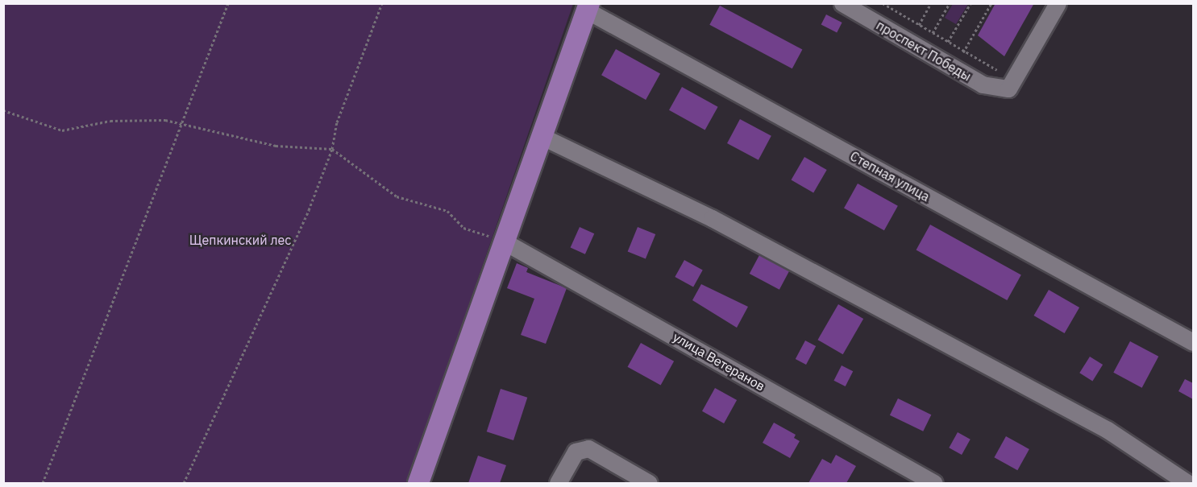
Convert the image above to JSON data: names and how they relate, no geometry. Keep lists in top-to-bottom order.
{
  "streets": {
    "street": ["проспект Победы", "Степная улица", "улица Ветеранов"]
  },
  "parks": ["Щепкинский лес"]
}
